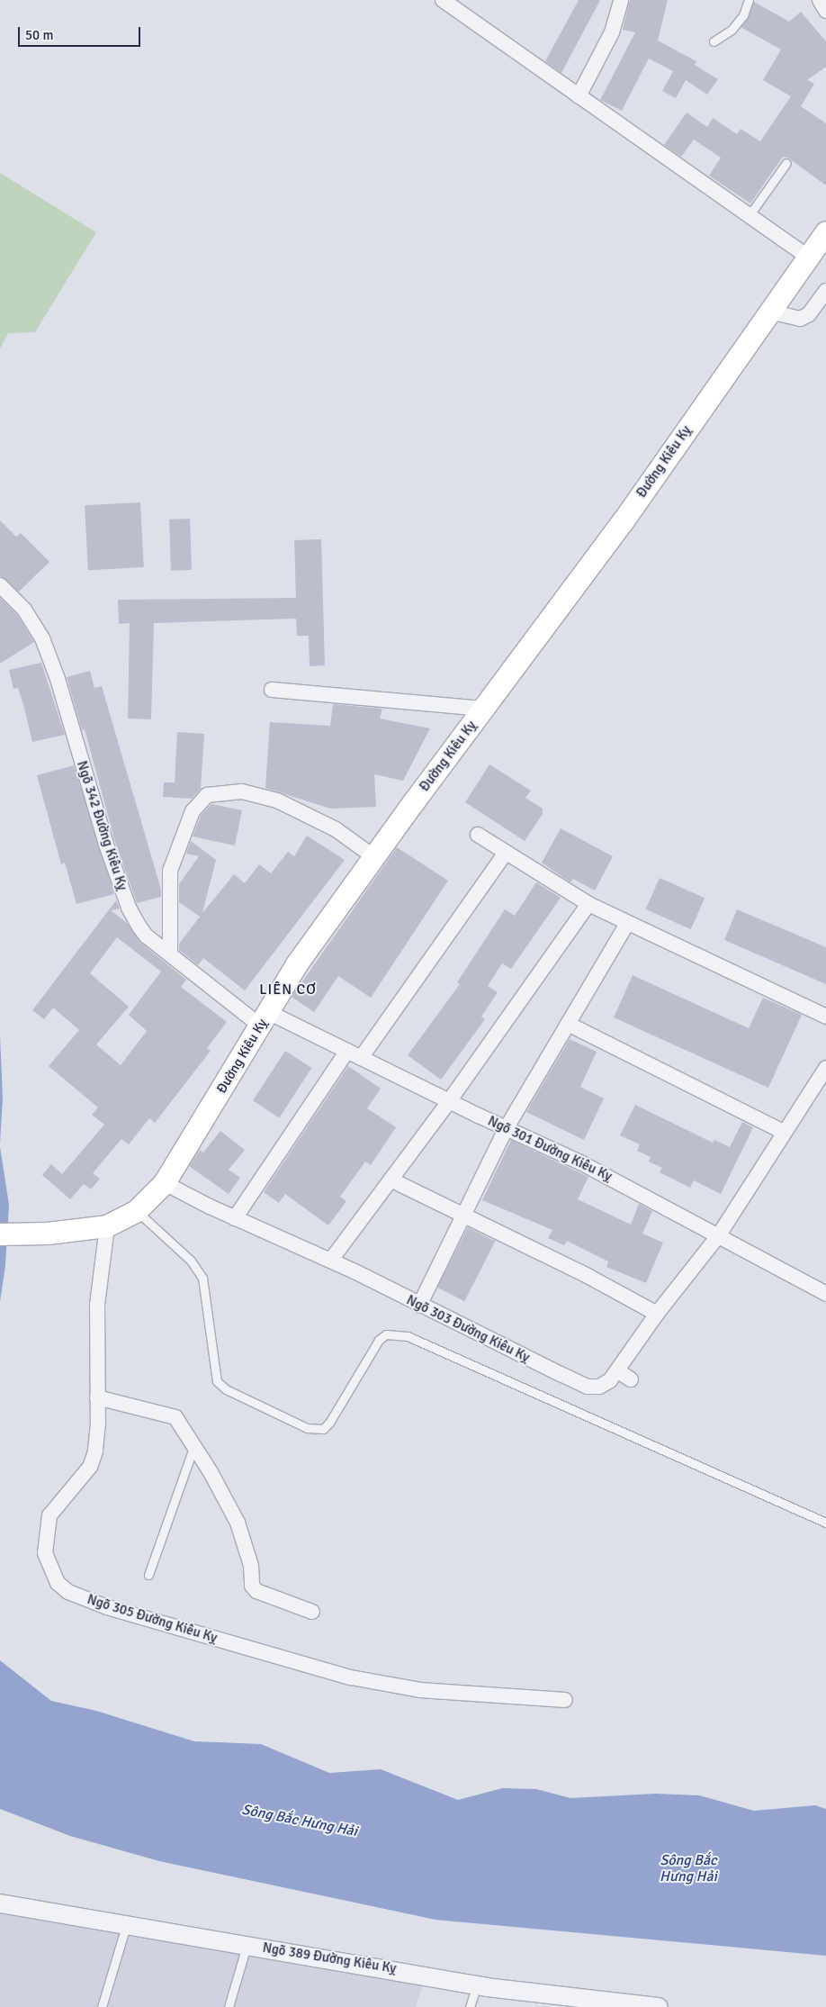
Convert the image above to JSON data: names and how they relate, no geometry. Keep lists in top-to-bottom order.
{
  "streets": {
    "main road": ["Đường Kiêu Kỵ"],
    "street": [
      "Ngõ 342 Đường Kiêu Kỵ",
      "Ngõ 301 Đường Kiêu Kỵ",
      "Ngõ 303 Đường Kiêu Kỵ",
      "Ngõ 305 Đường Kiêu Kỵ",
      "Ngõ 389 Đường Kiêu Kỵ"
    ]
  },
  "crossings": [
    ["Đường Kiêu Kỵ", "Ngõ 342 Đường Kiêu Kỵ"],
    ["Đường Kiêu Kỵ", "Ngõ 301 Đường Kiêu Kỵ"],
    ["Đường Kiêu Kỵ", "Ngõ 303 Đường Kiêu Kỵ"],
    ["Đường Kiêu Kỵ", "Ngõ 305 Đường Kiêu Kỵ"],
    ["Ngõ 342 Đường Kiêu Kỵ", "Ngõ 301 Đường Kiêu Kỵ"],
    ["Ngõ 301 Đường Kiêu Kỵ", "Ngõ 303 Đường Kiêu Kỵ"]
  ],
  "districts": ["LIÊN CƠ"],
  "water": ["Sông Bắc Hưng Hải"],
  "scale_bar": "50 m"
}
